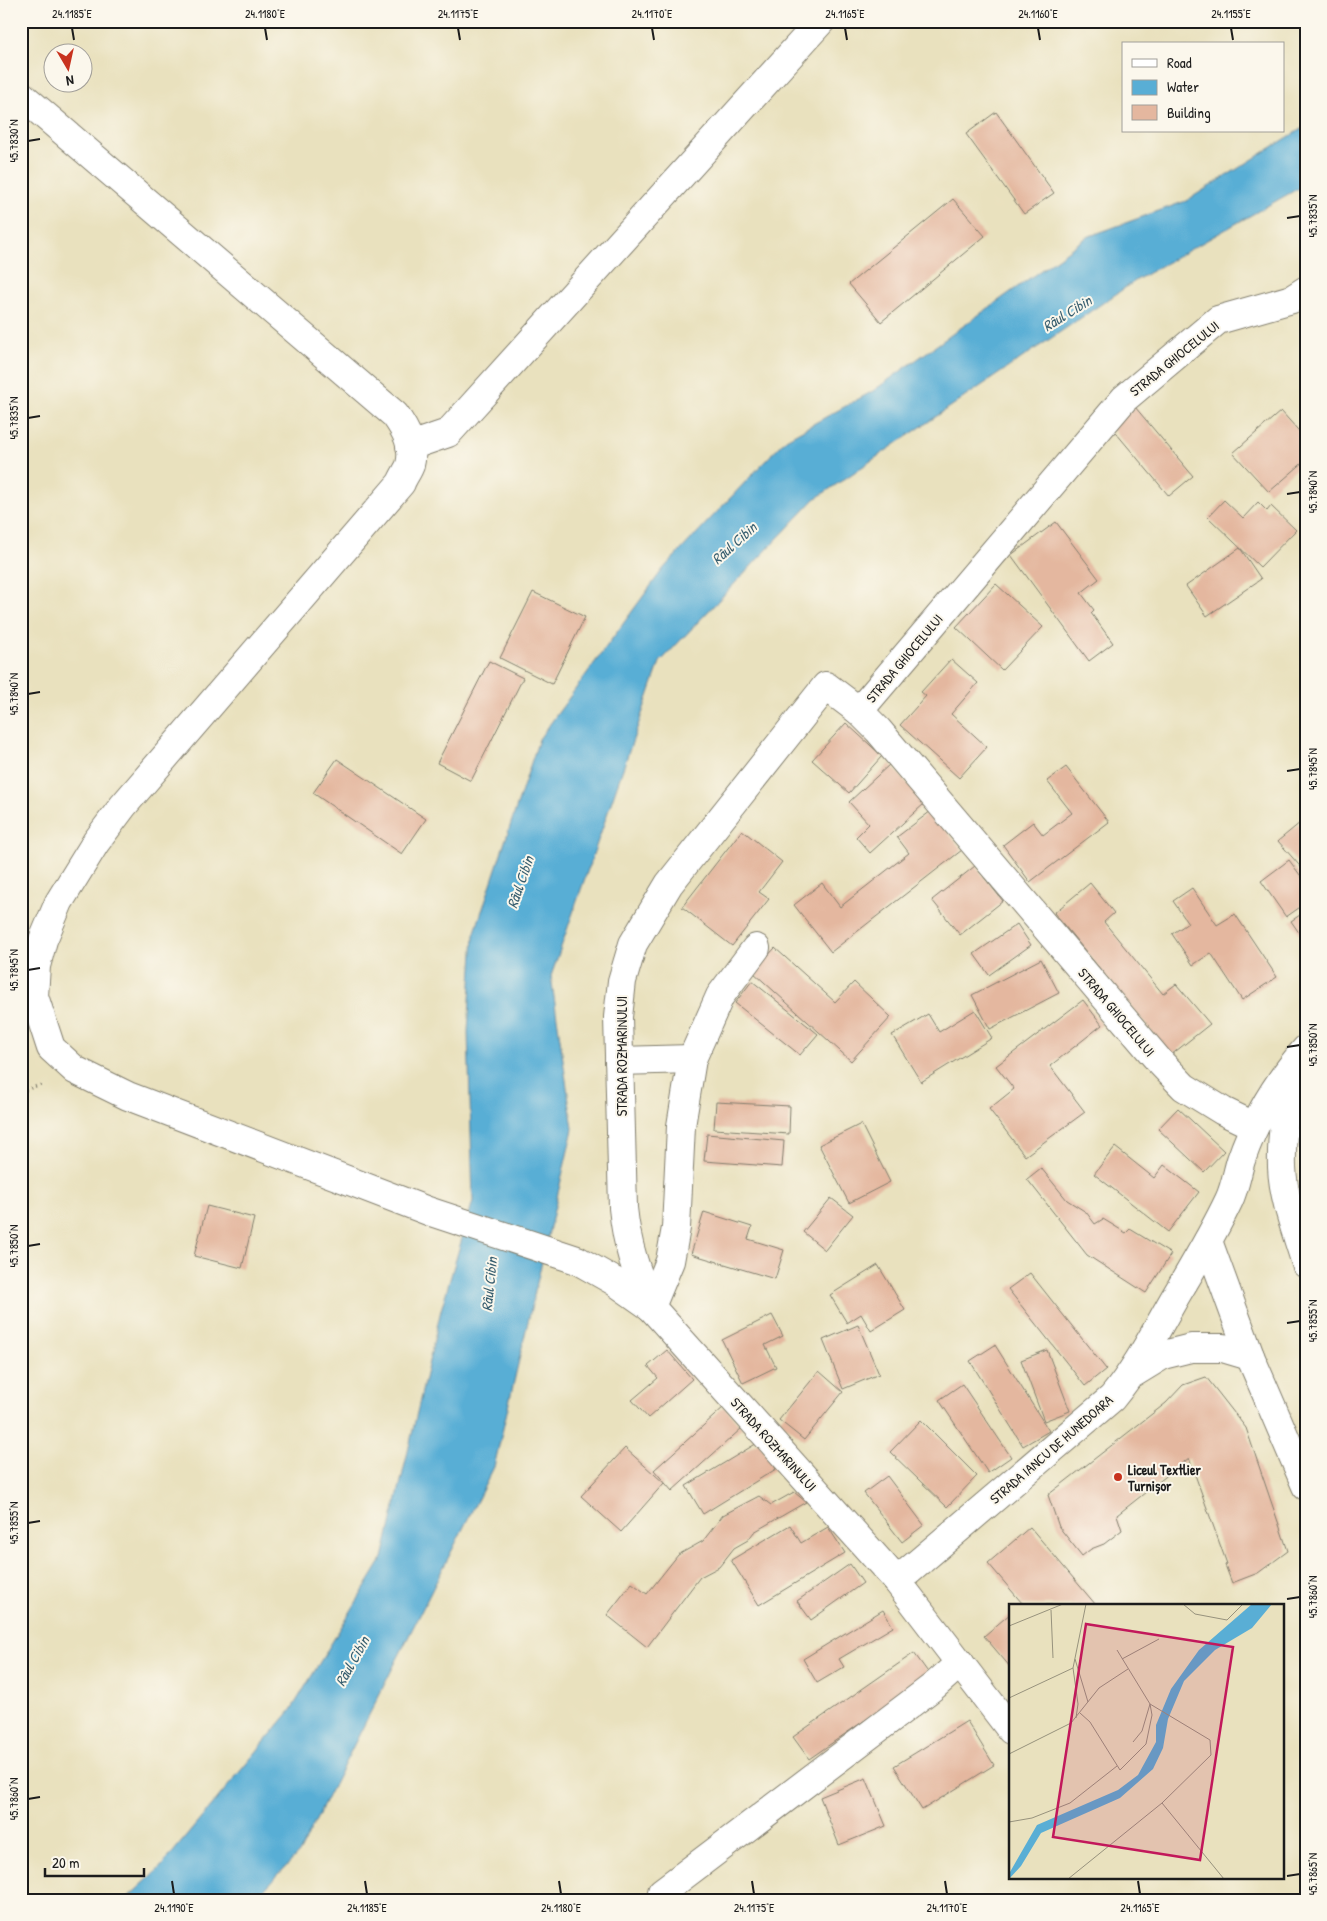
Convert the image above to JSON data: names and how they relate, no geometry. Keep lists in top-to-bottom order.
{
  "streets": {
    "street": ["STRADA GHIOCELULUI", "STRADA ROZMARINULUI", "STRADA IANCU DE HUNEDOARA"]
  },
  "crossings": [
    ["STRADA GHIOCELULUI", "STRADA ROZMARINULUI"],
    ["STRADA GHIOCELULUI", "STRADA IANCU DE HUNEDOARA"],
    ["STRADA ROZMARINULUI", "STRADA IANCU DE HUNEDOARA"]
  ],
  "water": ["Râul Cibin"],
  "places": ["Liceul Textlier Turnișor"],
  "legend": ["Road", "Water", "Building"],
  "scale_bar": "20 m",
  "north": "bottom",
  "coordinates": [
    "24.1185°E",
    "24.1180°E",
    "24.1175°E",
    "24.1170°E",
    "24.1165°E",
    "24.1160°E",
    "24.1155°E",
    "45.7830°N",
    "45.7835°N",
    "45.7840°N",
    "45.7845°N",
    "45.7850°N",
    "45.7855°N",
    "45.7860°N",
    "45.7865°N",
    "24.1190°E"
  ]
}
